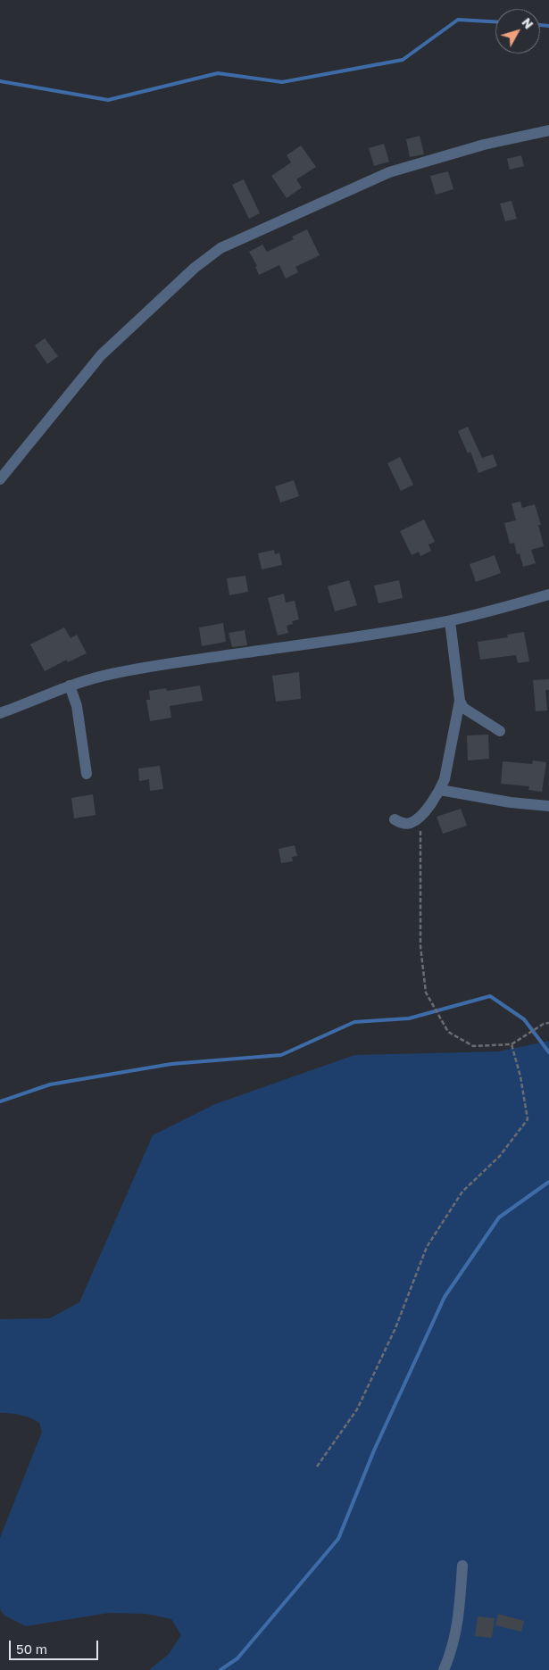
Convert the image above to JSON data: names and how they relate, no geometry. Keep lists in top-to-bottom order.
{
  "scale_bar": "50 m",
  "north": "top right"
}
